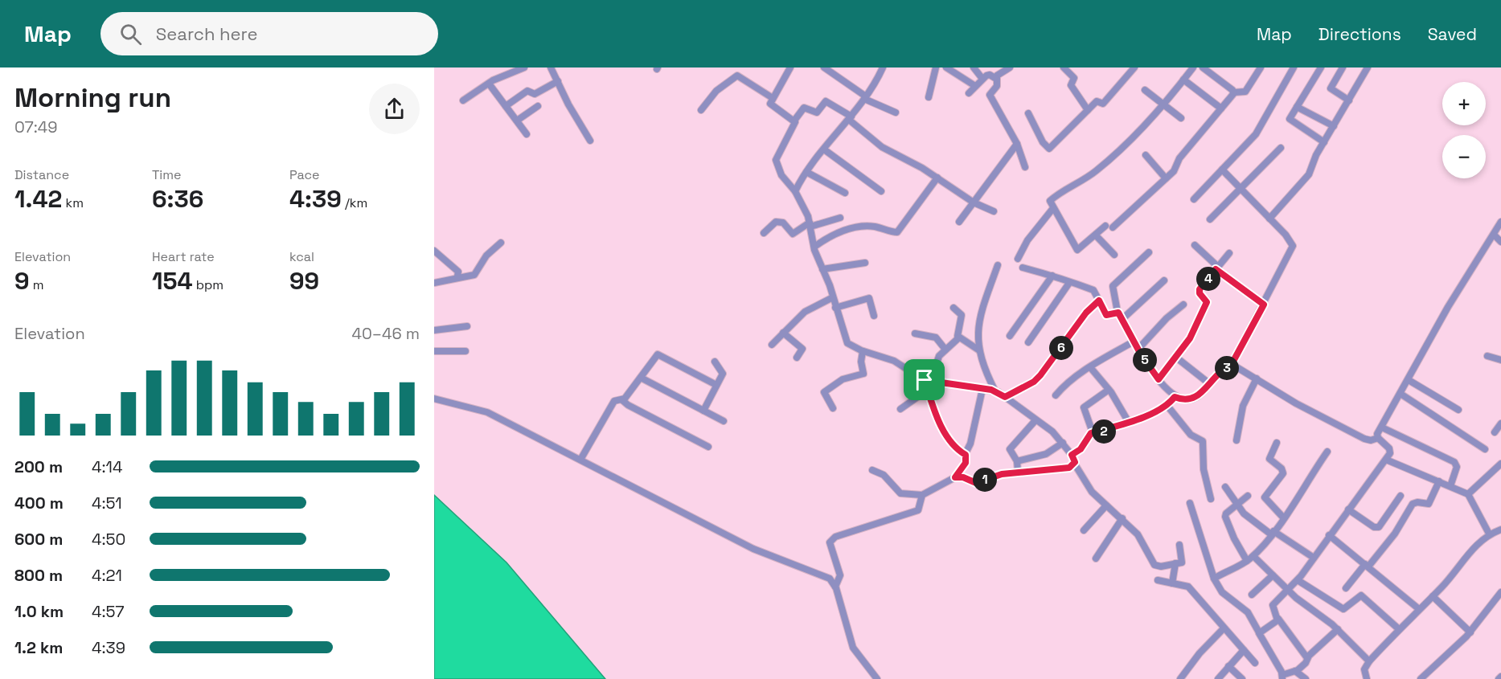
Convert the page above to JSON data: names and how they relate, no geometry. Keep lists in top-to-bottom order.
{
  "page": {
    "header": "Map",
    "search": "Search here",
    "nav": ["Map", "Directions", "Saved"],
    "heading": ["Morning run", "07:49"],
    "map_buttons": ["+", "−"],
    "stats": [
      ["Distance", "1.42 km"],
      ["Time", "6:36"],
      ["Pace", "4:39 /km"],
      ["Elevation", "9 m"],
      ["Heart rate", "154 bpm"],
      ["kcal", "99"]
    ],
    "pins": [
      "4",
      "6",
      "5",
      "3",
      "2",
      "1"
    ],
    "chart": ["Elevation", "40–46 m"],
    "list": [
      {
        "name": "200 m",
        "note": "4:14"
      },
      {
        "name": "400 m",
        "note": "4:51"
      },
      {
        "name": "600 m",
        "note": "4:50"
      },
      {
        "name": "800 m",
        "note": "4:21"
      },
      {
        "name": "1.0 km",
        "note": "4:57"
      },
      {
        "name": "1.2 km",
        "note": "4:39"
      }
    ]
  }
}
